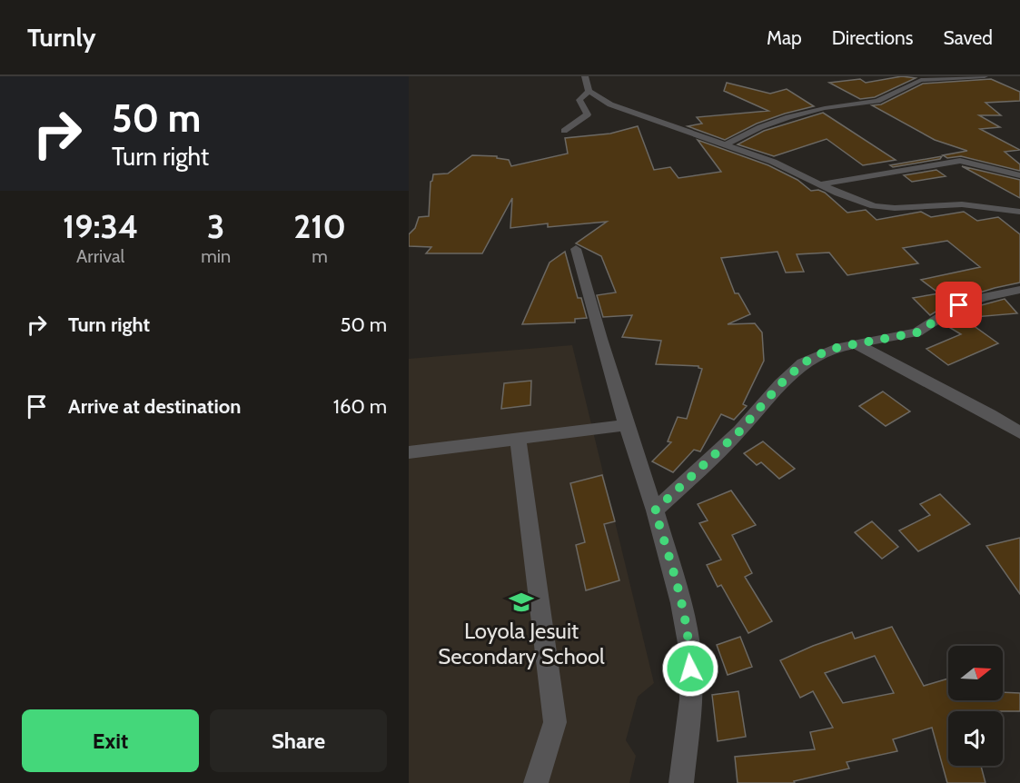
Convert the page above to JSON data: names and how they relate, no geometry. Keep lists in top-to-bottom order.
{
  "places": {
    "school or university": ["Loyola Jesuit Secondary School"]
  },
  "north": "right",
  "page": {
    "header": "Turnly",
    "nav": ["Map", "Directions", "Saved"],
    "turn": ["50 m", "Turn right"],
    "eta": [
      "19:34",
      "Arrival",
      "3",
      "min",
      "210",
      "m"
    ],
    "list": [
      {
        "name": "Turn right",
        "value": "50 m"
      },
      {
        "name": "Arrive at destination",
        "value": "160 m"
      }
    ],
    "buttons": ["Exit", "Share"]
  }
}
